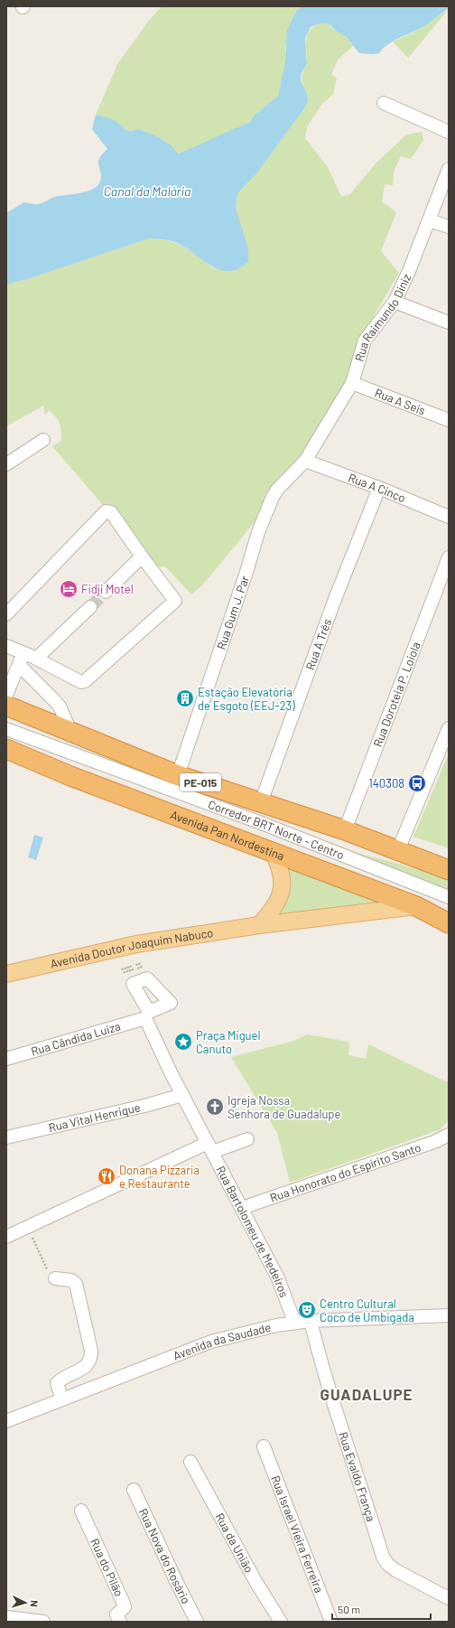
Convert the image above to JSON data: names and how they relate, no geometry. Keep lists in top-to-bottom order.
{
  "streets": {
    "highway": ["PE-015", "Avenida Pan Nordestina"],
    "main road": ["Avenida Doutor Joaquim Nabuco"],
    "street": [
      "Rua Raimundo Diniz",
      "Rua A Seis",
      "Rua A Cinco",
      "Rua Gum J. Par",
      "Rua A Três",
      "Rua Doroteia P. Loiola",
      "Corredor BRT Norte - Centro",
      "Rua Cândida Luiza",
      "Rua Vital Henrique",
      "Rua Honorato do Espírito Santo",
      "Rua Bartolomeu de Medeiros",
      "Avenida da Saudade",
      "Rua Evaldo França",
      "Rua Israel Vieira Ferreira",
      "Rua da União",
      "Rua Nova do Rosário",
      "Rua do Pilão"
    ]
  },
  "crossings": [
    ["Rua Raimundo Diniz", "Rua A Seis"],
    ["Rua Raimundo Diniz", "Rua A Cinco"],
    ["Rua Raimundo Diniz", "Rua Gum J. Par"],
    ["Rua A Cinco", "Rua Gum J. Par"],
    ["Rua A Cinco", "Rua A Três"],
    ["Rua Gum J. Par", "PE-015"],
    ["Rua A Três", "PE-015"],
    ["Rua Doroteia P. Loiola", "PE-015"],
    ["Avenida Pan Nordestina", "Avenida Doutor Joaquim Nabuco"],
    ["Rua Cândida Luiza", "Rua Bartolomeu de Medeiros"],
    ["Rua Vital Henrique", "Rua Bartolomeu de Medeiros"],
    ["Rua Honorato do Espírito Santo", "Rua Bartolomeu de Medeiros"],
    ["Rua Bartolomeu de Medeiros", "Avenida da Saudade"],
    ["Avenida da Saudade", "Rua Evaldo França"]
  ],
  "districts": ["GUADALUPE"],
  "water": ["Canal da Malária"],
  "places": {
    "hotel": ["Fidji Motel"],
    "building": ["Estação Elevatória de Esgoto (EEJ-23)"],
    "bus stop": ["140308"],
    "place": ["Praça Miguel Canuto"],
    "church": ["Igreja Nossa Senhora de Guadalupe"],
    "restaurant": ["Donana Pizzaria e Restaurante"],
    "theatre": ["Centro Cultural Coco de Umbigada"]
  },
  "scale_bar": "50 m",
  "north": "right"
}
